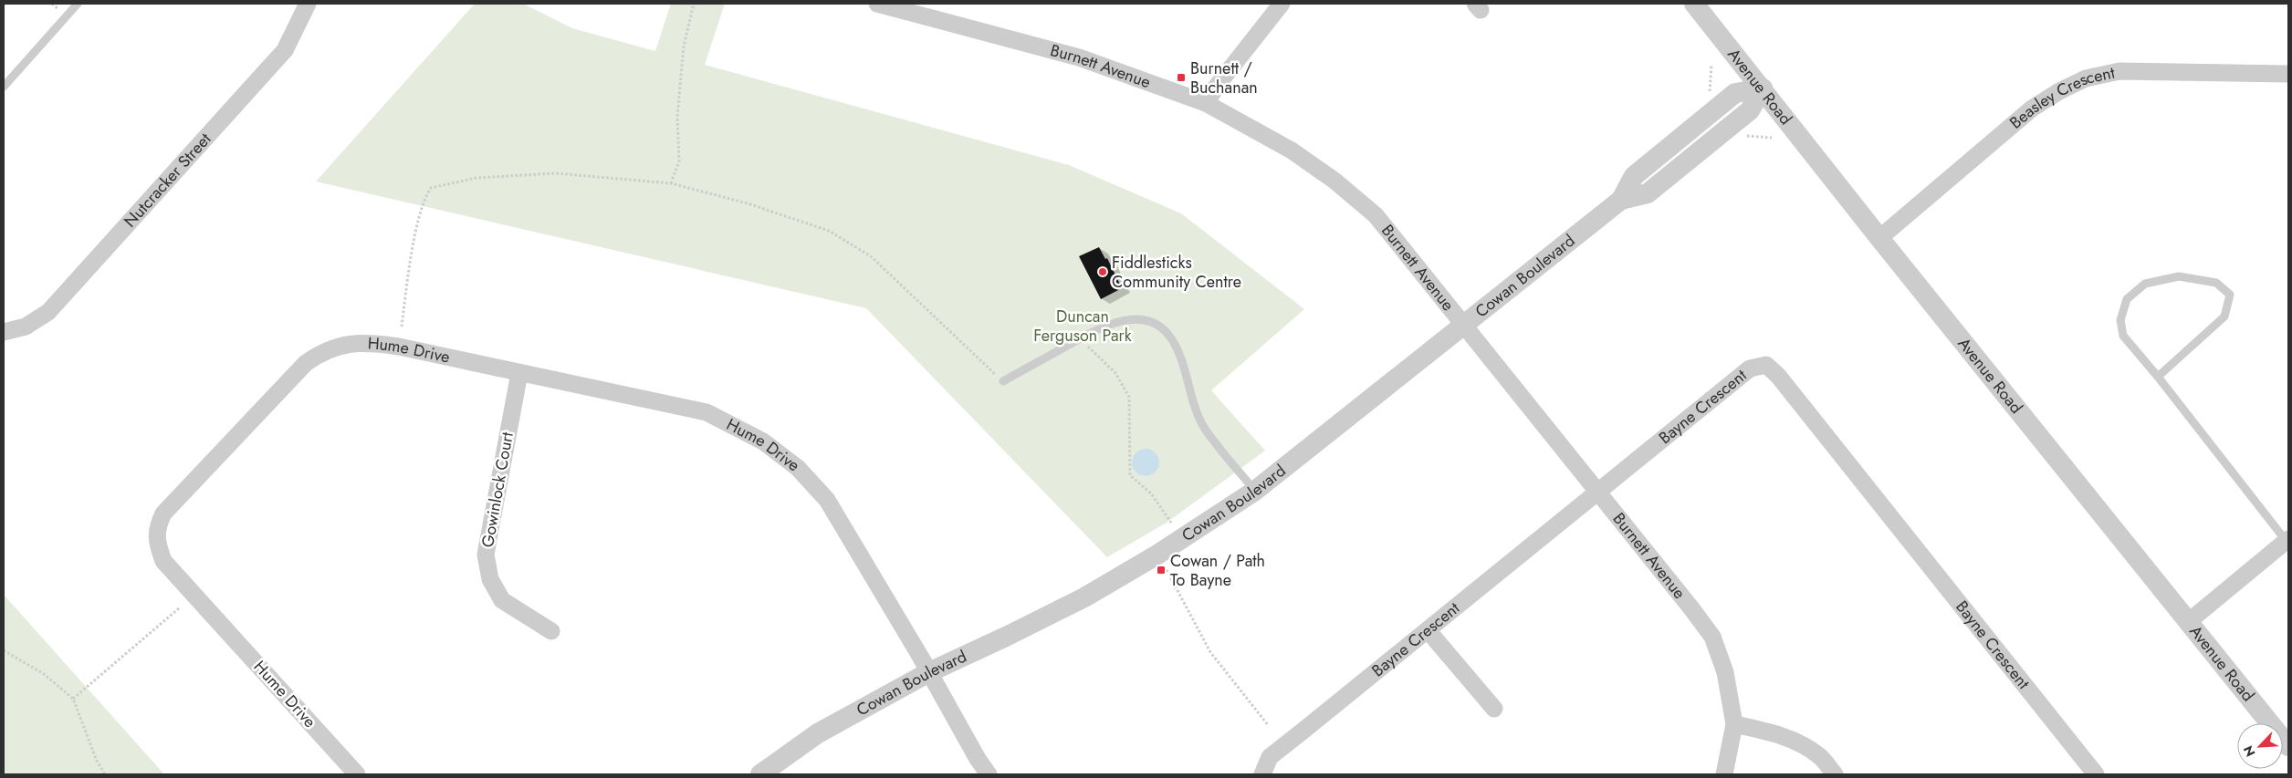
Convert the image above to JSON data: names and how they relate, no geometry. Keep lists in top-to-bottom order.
{
  "streets": {
    "street": [
      "Burnett Avenue",
      "Avenue Road",
      "Beasley Crescent",
      "Nutcracker Street",
      "Cowan Boulevard",
      "Hume Drive",
      "Bayne Crescent",
      "Gowinlock Court"
    ]
  },
  "crossings": [
    ["Burnett Avenue", "Cowan Boulevard"],
    ["Burnett Avenue", "Bayne Crescent"],
    ["Avenue Road", "Beasley Crescent"],
    ["Avenue Road", "Cowan Boulevard"],
    ["Cowan Boulevard", "Hume Drive"],
    ["Hume Drive", "Gowinlock Court"]
  ],
  "parks": ["Duncan Ferguson Park"],
  "places": {
    "transit": ["Burnett / Buchanan", "Cowan / Path To Bayne"],
    "other": ["Fiddlesticks Community Centre"]
  },
  "north": "bottom left"
}
